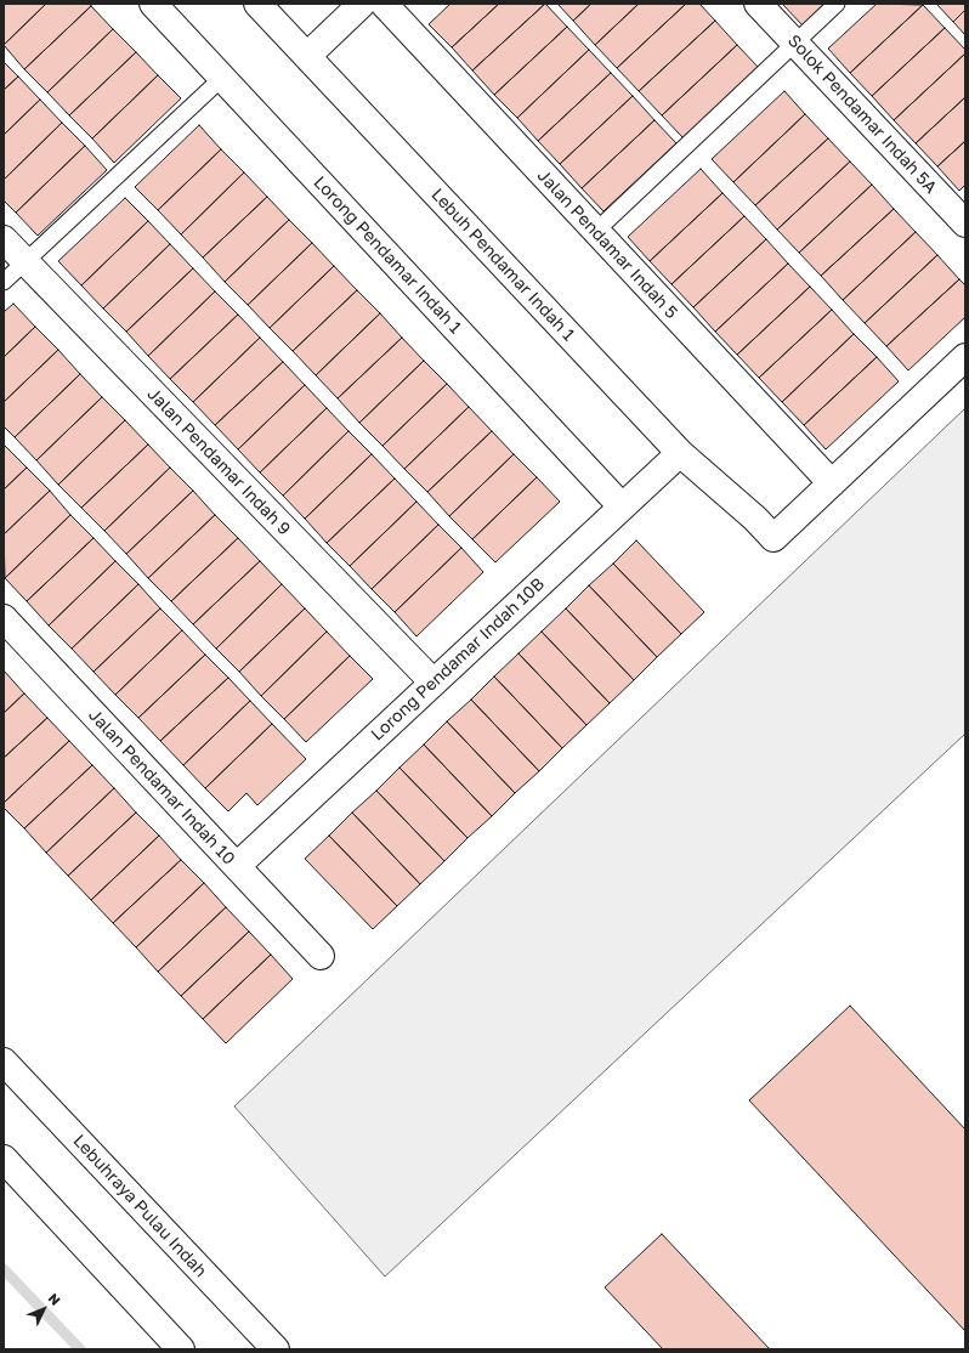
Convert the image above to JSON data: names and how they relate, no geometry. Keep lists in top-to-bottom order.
{
  "streets": {
    "street": [
      "Solok Pendamar Indah 5A",
      "Jalan Pendamar Indah 5",
      "Lorong Pendamar Indah 1",
      "Lebuh Pendamar Indah 1",
      "Jalan Pendamar Indah 9",
      "Lorong Pendamar Indah 10B",
      "Jalan Pendamar Indah 10",
      "Lebuhraya Pulau Indah"
    ]
  },
  "crossings": [
    ["Jalan Pendamar Indah 5", "Lebuh Pendamar Indah 1"],
    ["Lorong Pendamar Indah 1", "Lorong Pendamar Indah 10B"],
    ["Lebuh Pendamar Indah 1", "Lorong Pendamar Indah 10B"],
    ["Jalan Pendamar Indah 9", "Lorong Pendamar Indah 10B"],
    ["Lorong Pendamar Indah 10B", "Jalan Pendamar Indah 10"]
  ],
  "north": "top right"
}
